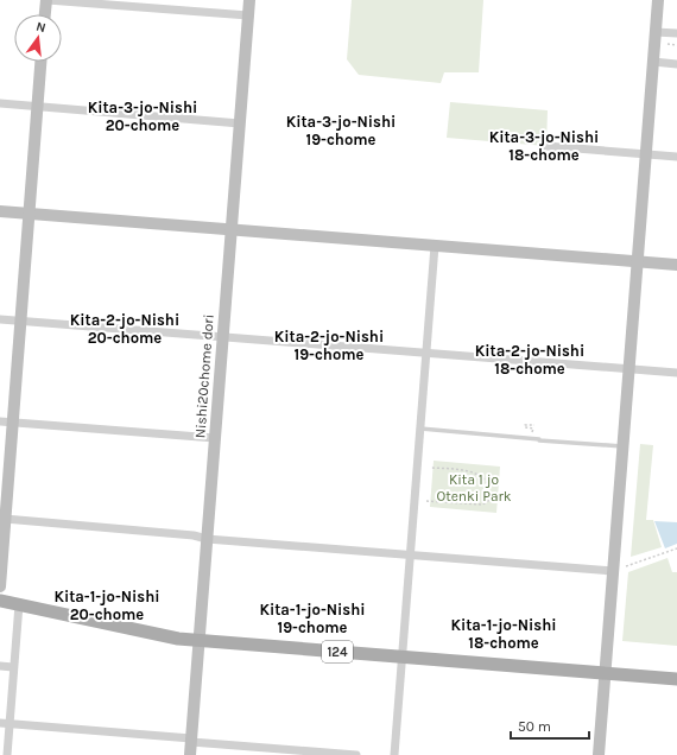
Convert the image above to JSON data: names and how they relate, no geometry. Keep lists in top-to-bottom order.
{
  "streets": {
    "main road": ["124"],
    "street": ["Nishi20chome dori"]
  },
  "crossings": [
    ["Nishi20chome dori", "124"]
  ],
  "districts": [
    "Kita-3-jo-Nishi 20-chome",
    "Kita-3-jo-Nishi 19-chome",
    "Kita-3-jo-Nishi 18-chome",
    "Kita-2-jo-Nishi 20-chome",
    "Kita-2-jo-Nishi 19-chome",
    "Kita-2-jo-Nishi 18-chome",
    "Kita-1-jo-Nishi 20-chome",
    "Kita-1-jo-Nishi 19-chome",
    "Kita-1-jo-Nishi 18-chome"
  ],
  "parks": ["Kita 1 jo Otenki Park"],
  "scale_bar": "50 m",
  "north": "top"
}
